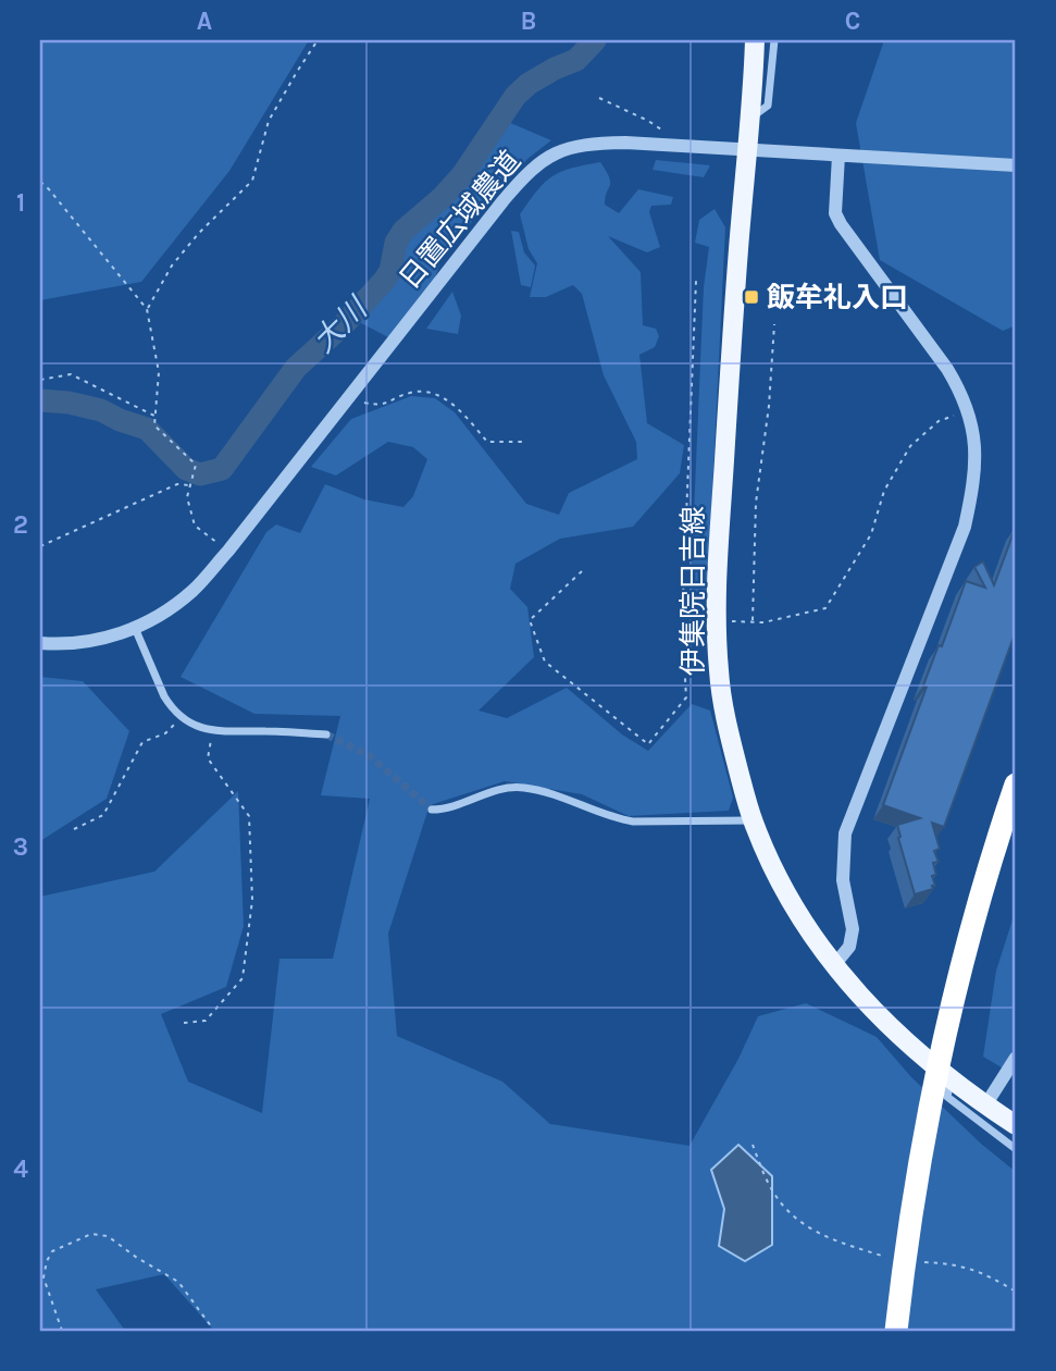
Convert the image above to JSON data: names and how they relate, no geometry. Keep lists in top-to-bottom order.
{
  "streets": {
    "main road": ["伊集院日吉線"],
    "street": ["日置広域農道"]
  },
  "crossings": [
    ["日置広域農道", "伊集院日吉線"]
  ],
  "water": ["大川"],
  "places": {
    "transit": ["飯牟礼入口"]
  },
  "grid": {
    "columns": ["A", "B", "C"],
    "rows": [
      "1",
      "2",
      "3",
      "4"
    ]
  }
}
